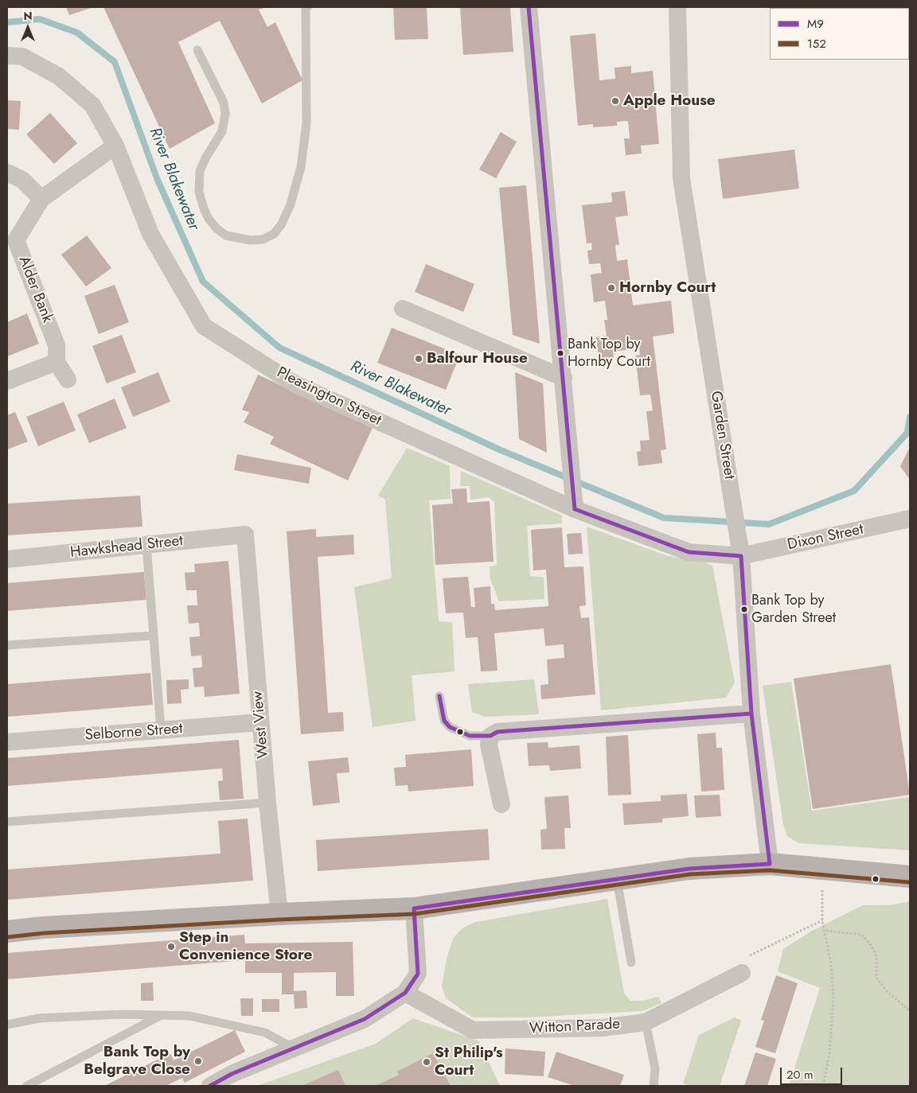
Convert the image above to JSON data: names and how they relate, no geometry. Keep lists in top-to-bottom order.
{
  "streets": {
    "street": [
      "Alder Bank",
      "Pleasington Street",
      "Garden Street",
      "Dixon Street",
      "Hawkshead Street",
      "West View",
      "Selborne Street",
      "Witton Parade"
    ]
  },
  "crossings": [
    ["Alder Bank", "Pleasington Street"],
    ["Pleasington Street", "Garden Street"],
    ["Pleasington Street", "Dixon Street"],
    ["Garden Street", "Dixon Street"],
    ["Hawkshead Street", "West View"],
    ["West View", "Selborne Street"]
  ],
  "water": ["River Blakewater"],
  "places": [
    "Apple House",
    "Hornby Court",
    "Bank Top by Hornby Court",
    "Balfour House",
    "Bank Top by Garden Street",
    "Step in Convenience Store",
    "Bank Top by Belgrave Close",
    "St Philip's Court"
  ],
  "lines": ["transit line M9", "transit line 152"],
  "legend": ["M9", "152"],
  "scale_bar": "20 m",
  "north": "top"
}
